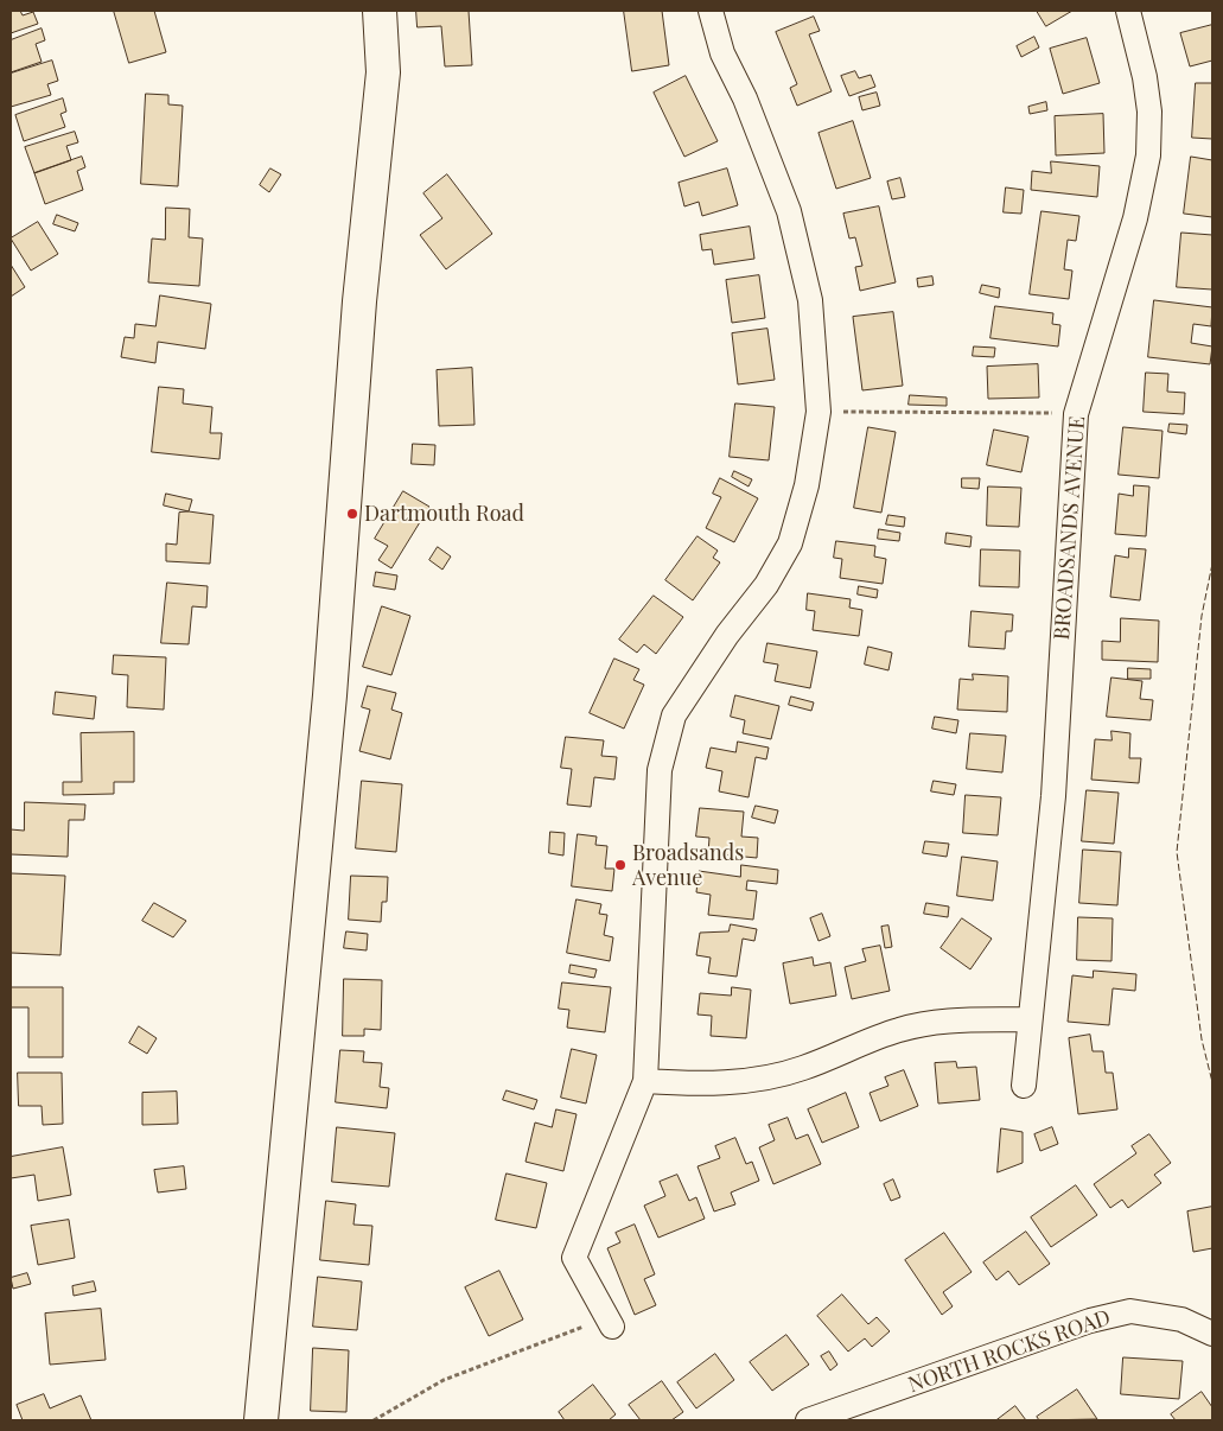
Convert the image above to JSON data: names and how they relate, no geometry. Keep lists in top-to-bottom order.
{
  "streets": {
    "street": ["BROADSANDS AVENUE", "NORTH ROCKS ROAD"]
  },
  "places": ["Dartmouth Road", "Broadsands Avenue"]
}
